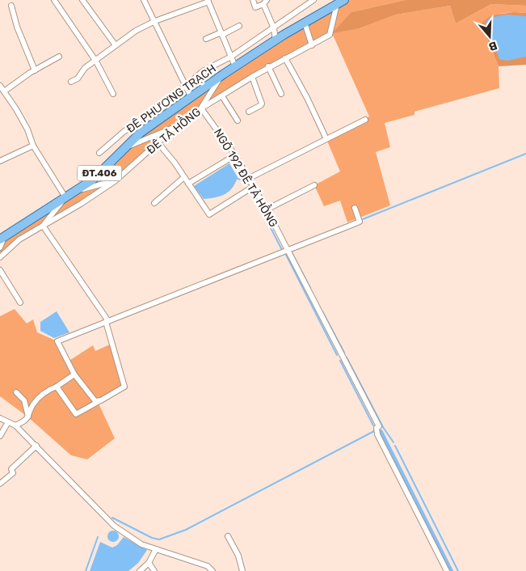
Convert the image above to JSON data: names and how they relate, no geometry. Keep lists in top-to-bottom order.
{
  "streets": {
    "main road": ["ĐÊ PHƯƠNG TRẠCH", "ĐT.406"],
    "street": ["ĐÊ TẢ HỒNG", "NGÕ 192 ĐÊ TẢ HỒNG"]
  },
  "crossings": [
    ["ĐÊ PHƯƠNG TRẠCH", "ĐÊ TẢ HỒNG"],
    ["ĐÊ TẢ HỒNG", "NGÕ 192 ĐÊ TẢ HỒNG"]
  ],
  "north": "bottom"
}
